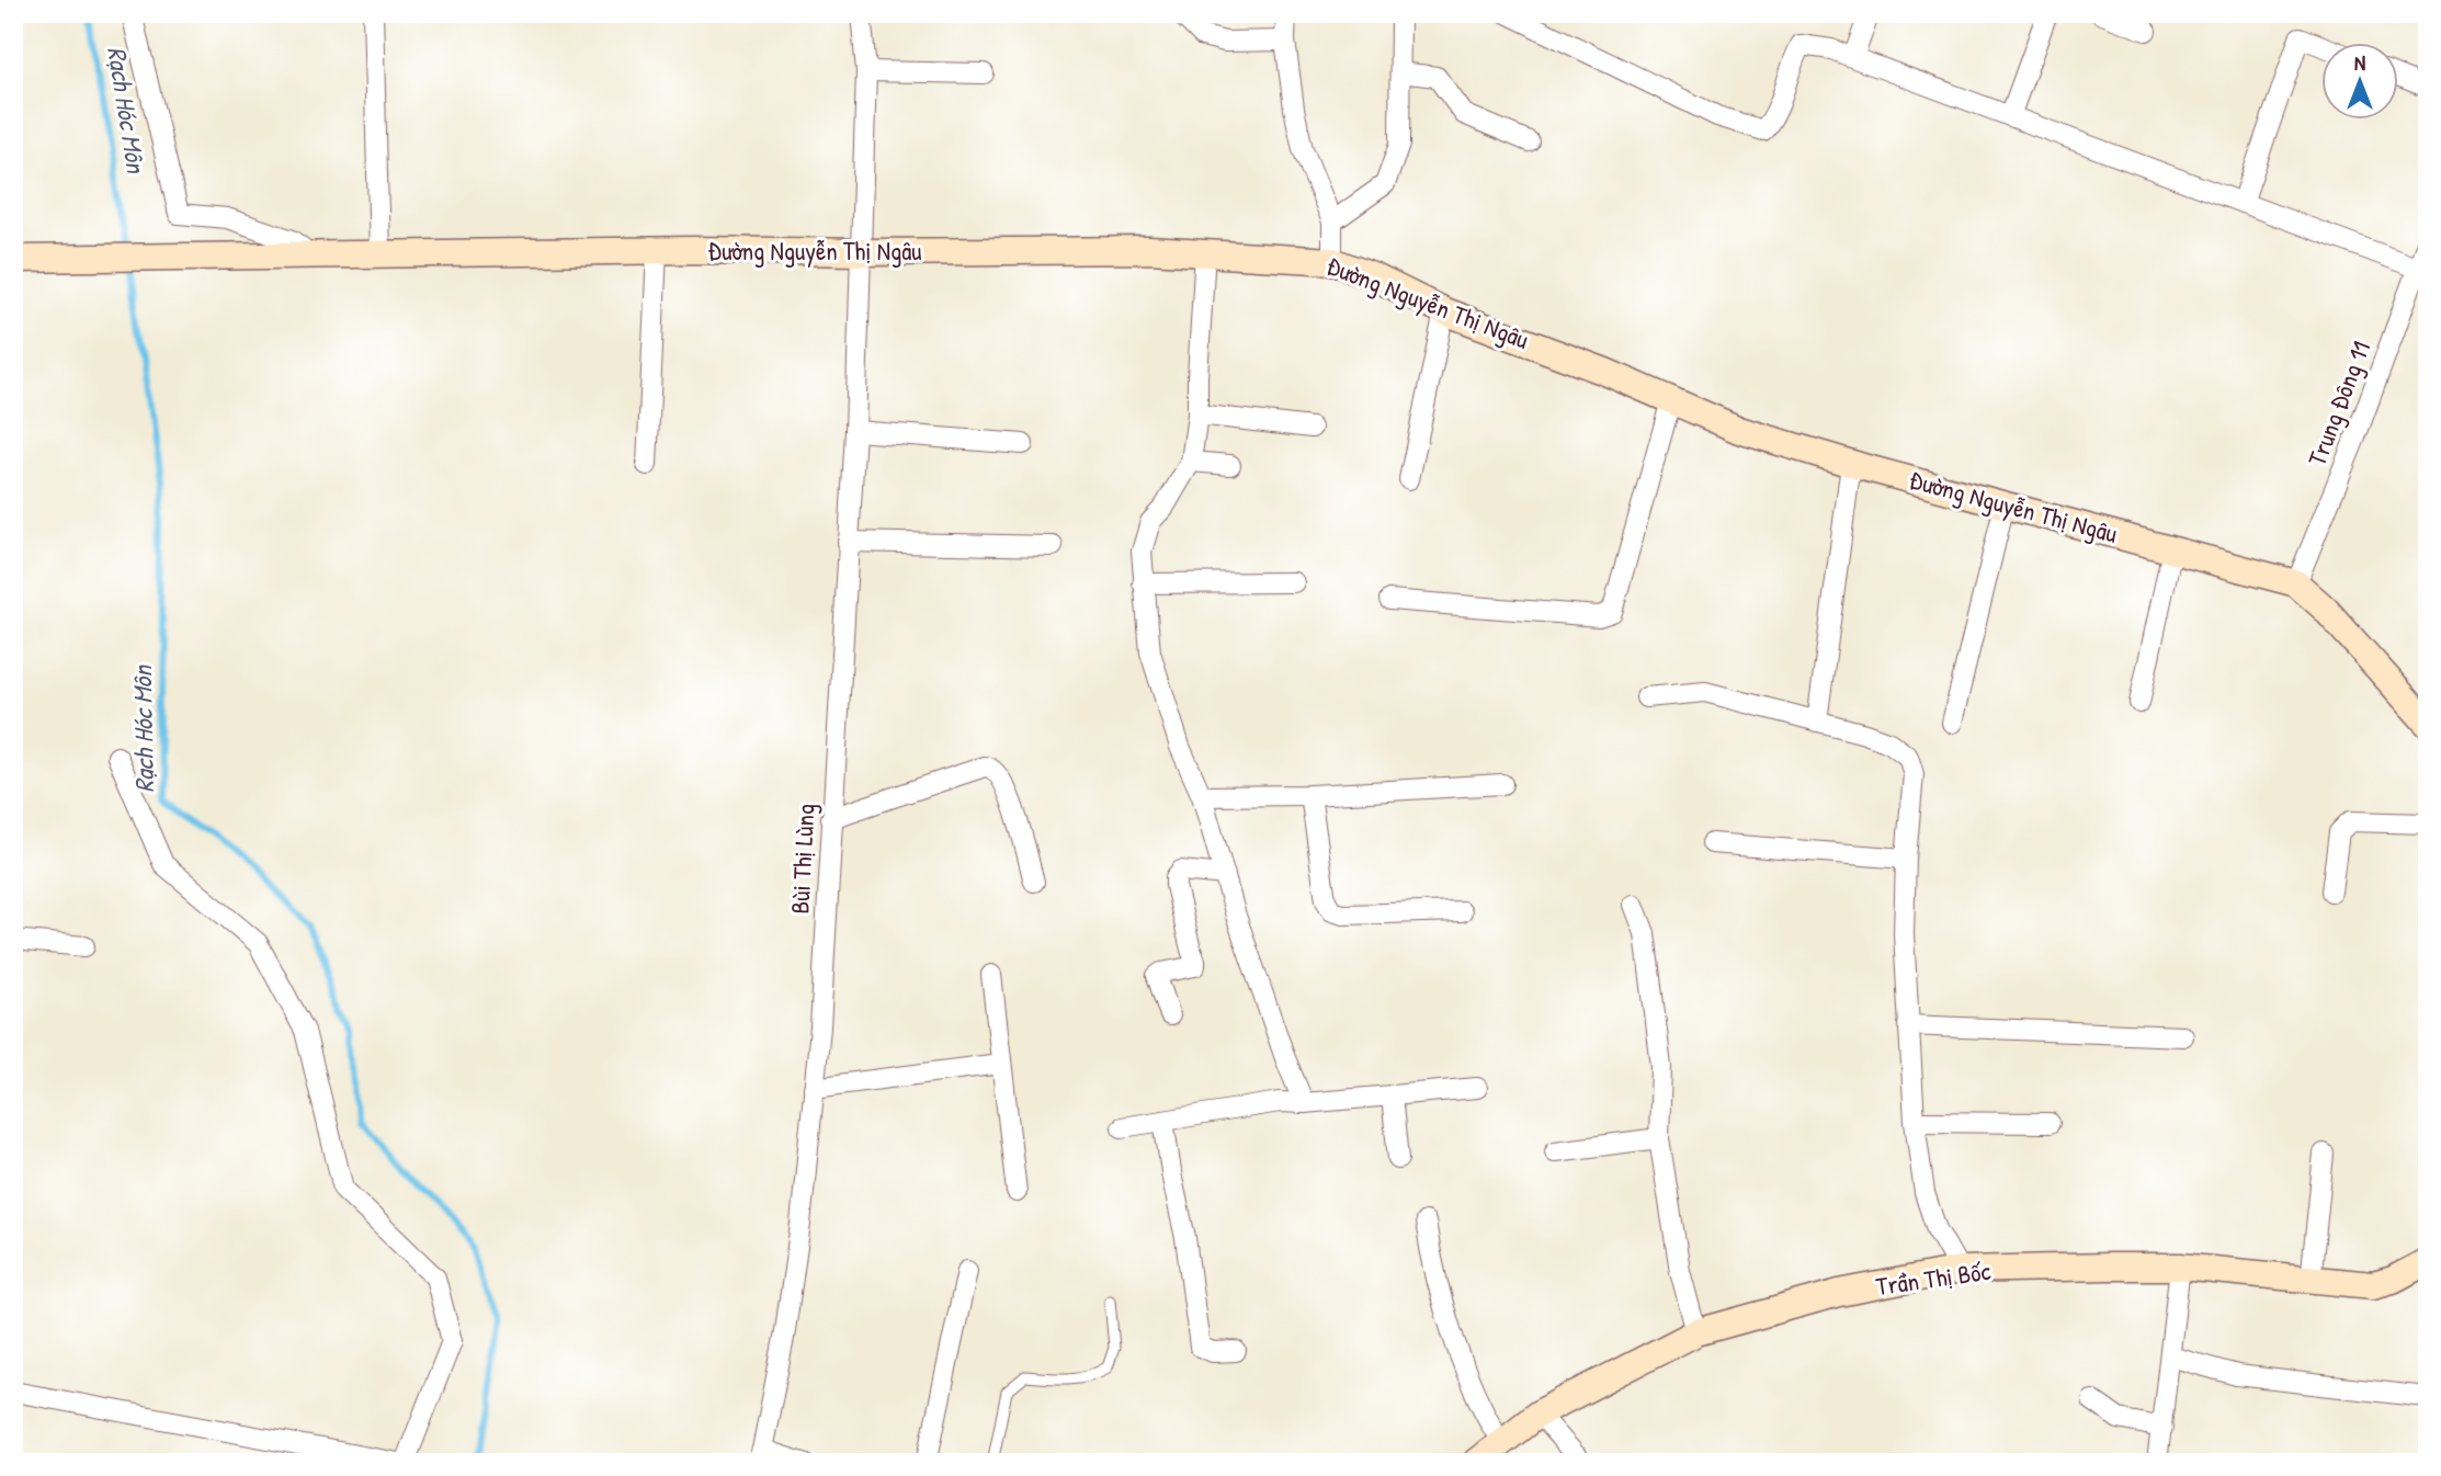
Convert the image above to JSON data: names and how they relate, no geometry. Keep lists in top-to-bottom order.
{
  "streets": {
    "main road": ["Đường Nguyễn Thị Ngâu", "Trần Thị Bốc"],
    "street": ["Trung Đông 11", "Bùi Thị Lùng"]
  },
  "crossings": [
    ["Đường Nguyễn Thị Ngâu", "Trung Đông 11"],
    ["Đường Nguyễn Thị Ngâu", "Bùi Thị Lùng"]
  ],
  "water": ["Rạch Hóc Môn"],
  "north": "top"
}
